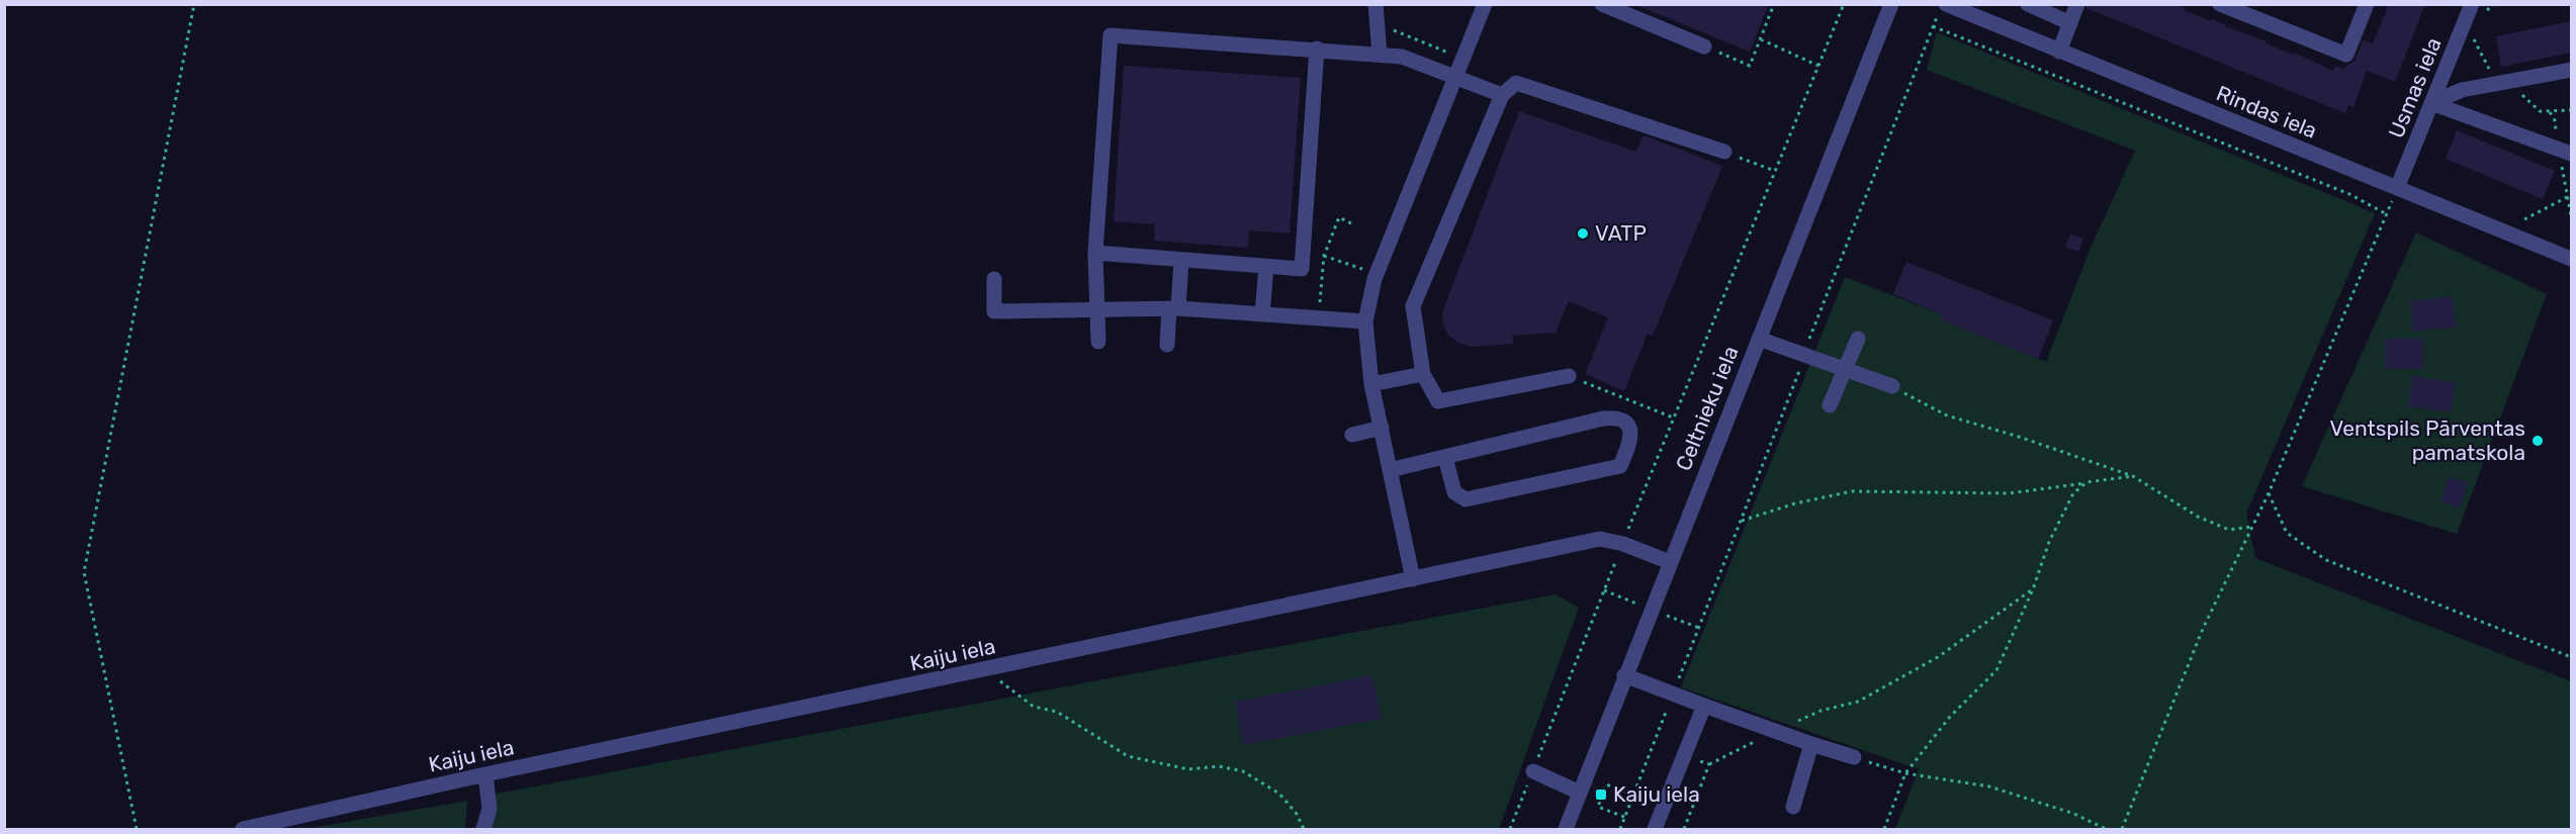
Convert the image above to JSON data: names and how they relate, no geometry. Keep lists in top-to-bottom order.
{
  "streets": {
    "street": [
      "Usmas iela",
      "Rindas iela",
      "Celtnieku iela",
      "Kaiju iela"
    ]
  },
  "crossings": [
    ["Usmas iela", "Rindas iela"],
    ["Celtnieku iela", "Kaiju iela"]
  ],
  "places": {
    "other": ["VATP", "Ventspils Pārventas pamatskola"],
    "transit": ["Kaiju iela"]
  }
}
